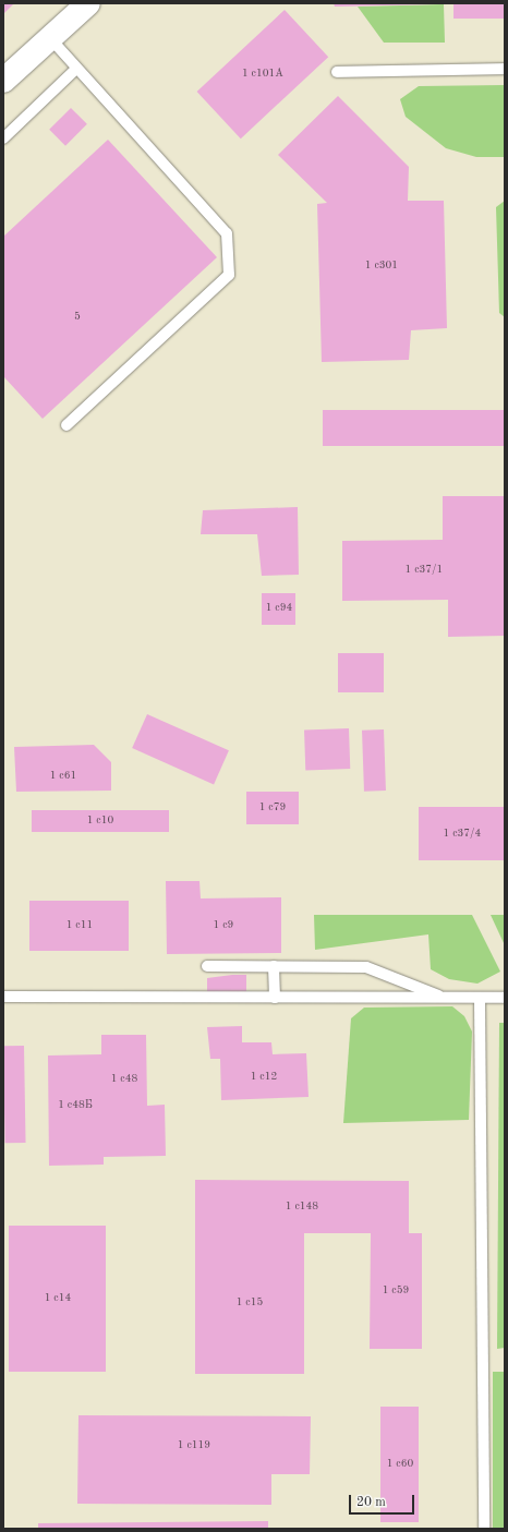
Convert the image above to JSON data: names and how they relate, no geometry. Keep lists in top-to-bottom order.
{
  "house_numbers": [
    "1 с101А",
    "1 с301",
    "5",
    "1 с37/1",
    "1 с94",
    "1 с61",
    "1 с79",
    "1 с10",
    "1 с37/4",
    "1 с11",
    "1 с9",
    "1 с12",
    "1 с48",
    "1 с48Б",
    "1 с148",
    "1 с59",
    "1 с14",
    "1 с15",
    "1 с119",
    "1 с60"
  ],
  "scale_bar": "20 m"
}
